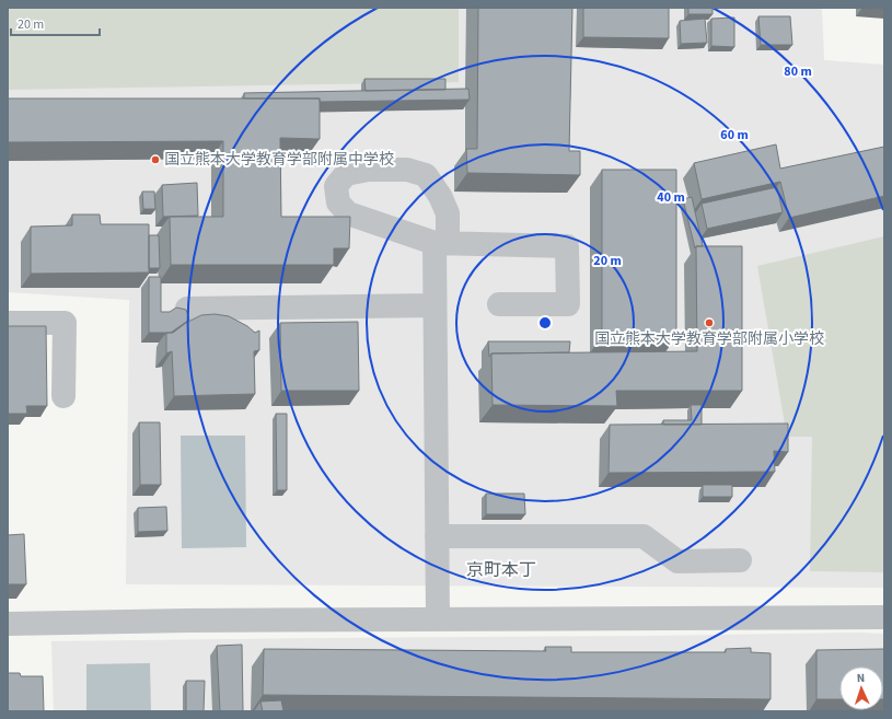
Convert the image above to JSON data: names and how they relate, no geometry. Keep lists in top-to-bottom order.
{
  "districts": ["京町本丁"],
  "places": ["国立熊本大学教育学部附属中学校", "国立熊本大学教育学部附属小学校"],
  "scale_bar": "20 m",
  "north": "top",
  "rings": [
    "80 m",
    "60 m",
    "40 m",
    "20 m"
  ]
}
